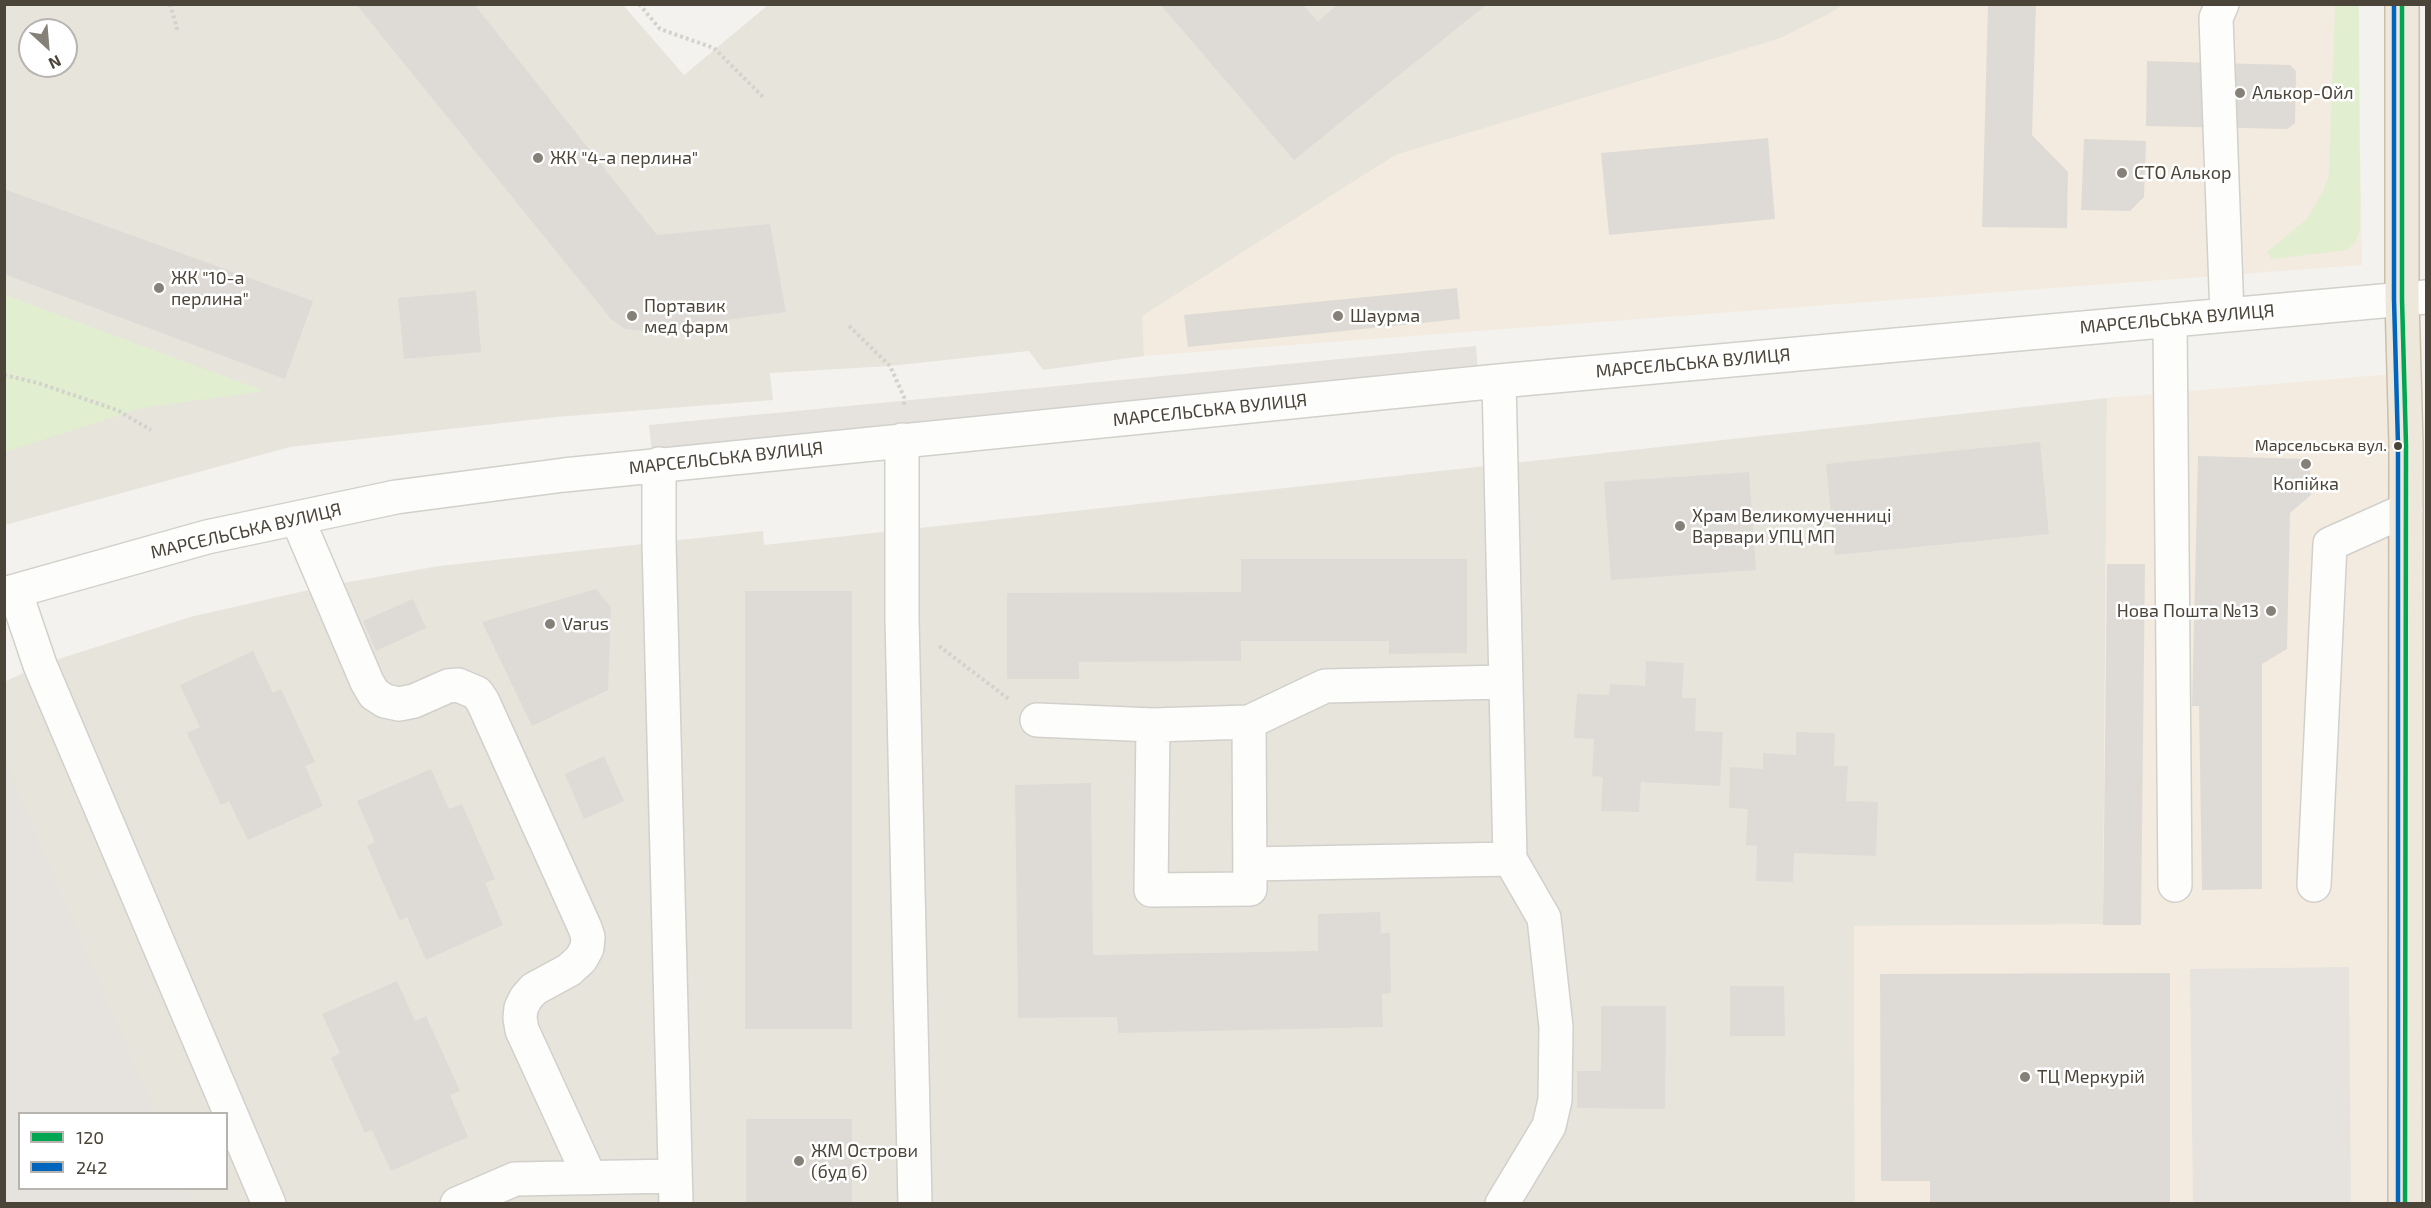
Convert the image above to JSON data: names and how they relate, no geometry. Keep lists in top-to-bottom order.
{
  "streets": {
    "street": ["МАРСЕЛЬСЬКА ВУЛИЦЯ"]
  },
  "places": [
    "Алькор-Ойл",
    "ЖК \"4-а перлина\"",
    "СТО Алькор",
    "ЖК \"10-а перлина\"",
    "Портавик мед фарм",
    "Шаурма",
    "Марсельська вул.",
    "Копійка",
    "Храм Великомученниці Варвари УПЦ МП",
    "Нова Пошта №13",
    "Varus",
    "ТЦ Меркурій",
    "ЖМ Острови (буд 6)"
  ],
  "lines": ["transit line 120", "transit line 242"],
  "legend": ["120", "242"],
  "north": "bottom right"
}
